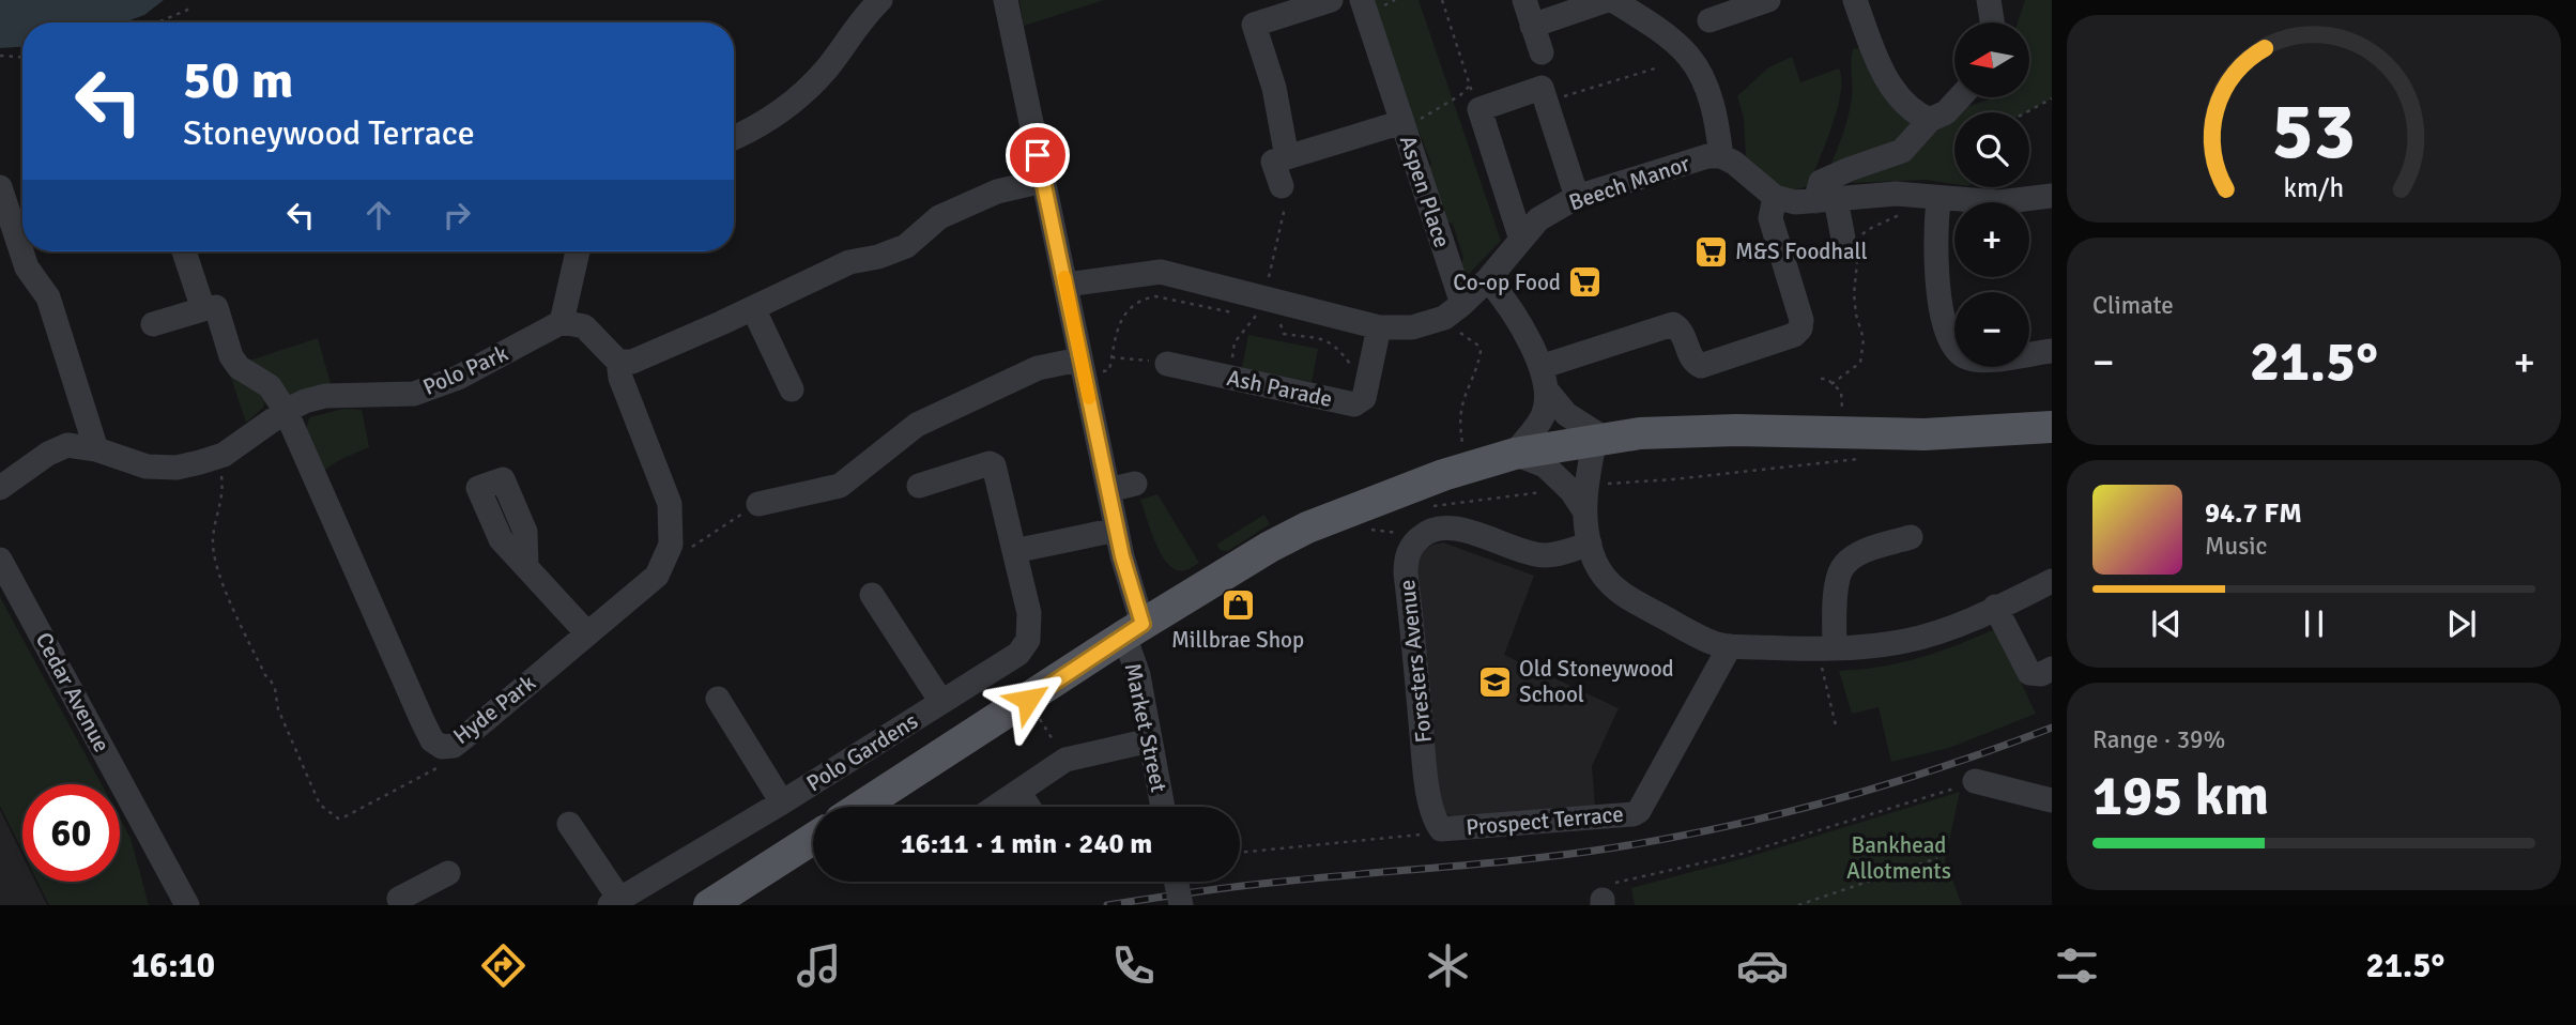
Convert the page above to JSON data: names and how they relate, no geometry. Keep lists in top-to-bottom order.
{
  "streets": {
    "street": [
      "Beech Manor",
      "Aspen Place",
      "Polo Park",
      "Ash Parade",
      "Foresters Avenue",
      "Cedar Avenue",
      "Hyde Park",
      "Market Street",
      "Polo Gardens",
      "Prospect Terrace"
    ]
  },
  "crossings": [
    ["Beech Manor", "Aspen Place"],
    ["Beech Manor", "Ash Parade"],
    ["Beech Manor", "Market Street"],
    ["Polo Park", "Hyde Park"],
    ["Foresters Avenue", "Prospect Terrace"]
  ],
  "parks": ["Bankhead Allotments"],
  "places": {
    "supermarket": ["M&S Foodhall", "Co-op Food"],
    "shop": ["Millbrae Shop"],
    "school or university": ["Old Stoneywood School"]
  },
  "north": "left",
  "page": {
    "map_buttons": ["+", "−"],
    "turn": ["50 m", "Stoneywood Terrace"],
    "tile": [
      "Climate",
      ["Range · 39%", "195 km"]
    ],
    "heat": ["−", "21.5°", "+"],
    "song": ["94.7 FM", "Music"],
    "limit": "60",
    "trip": "16:11 · 1 min · 240 m",
    "tabs": ["16:10", "21.5°"],
    "gauge": ["53", "km/h"]
  }
}
